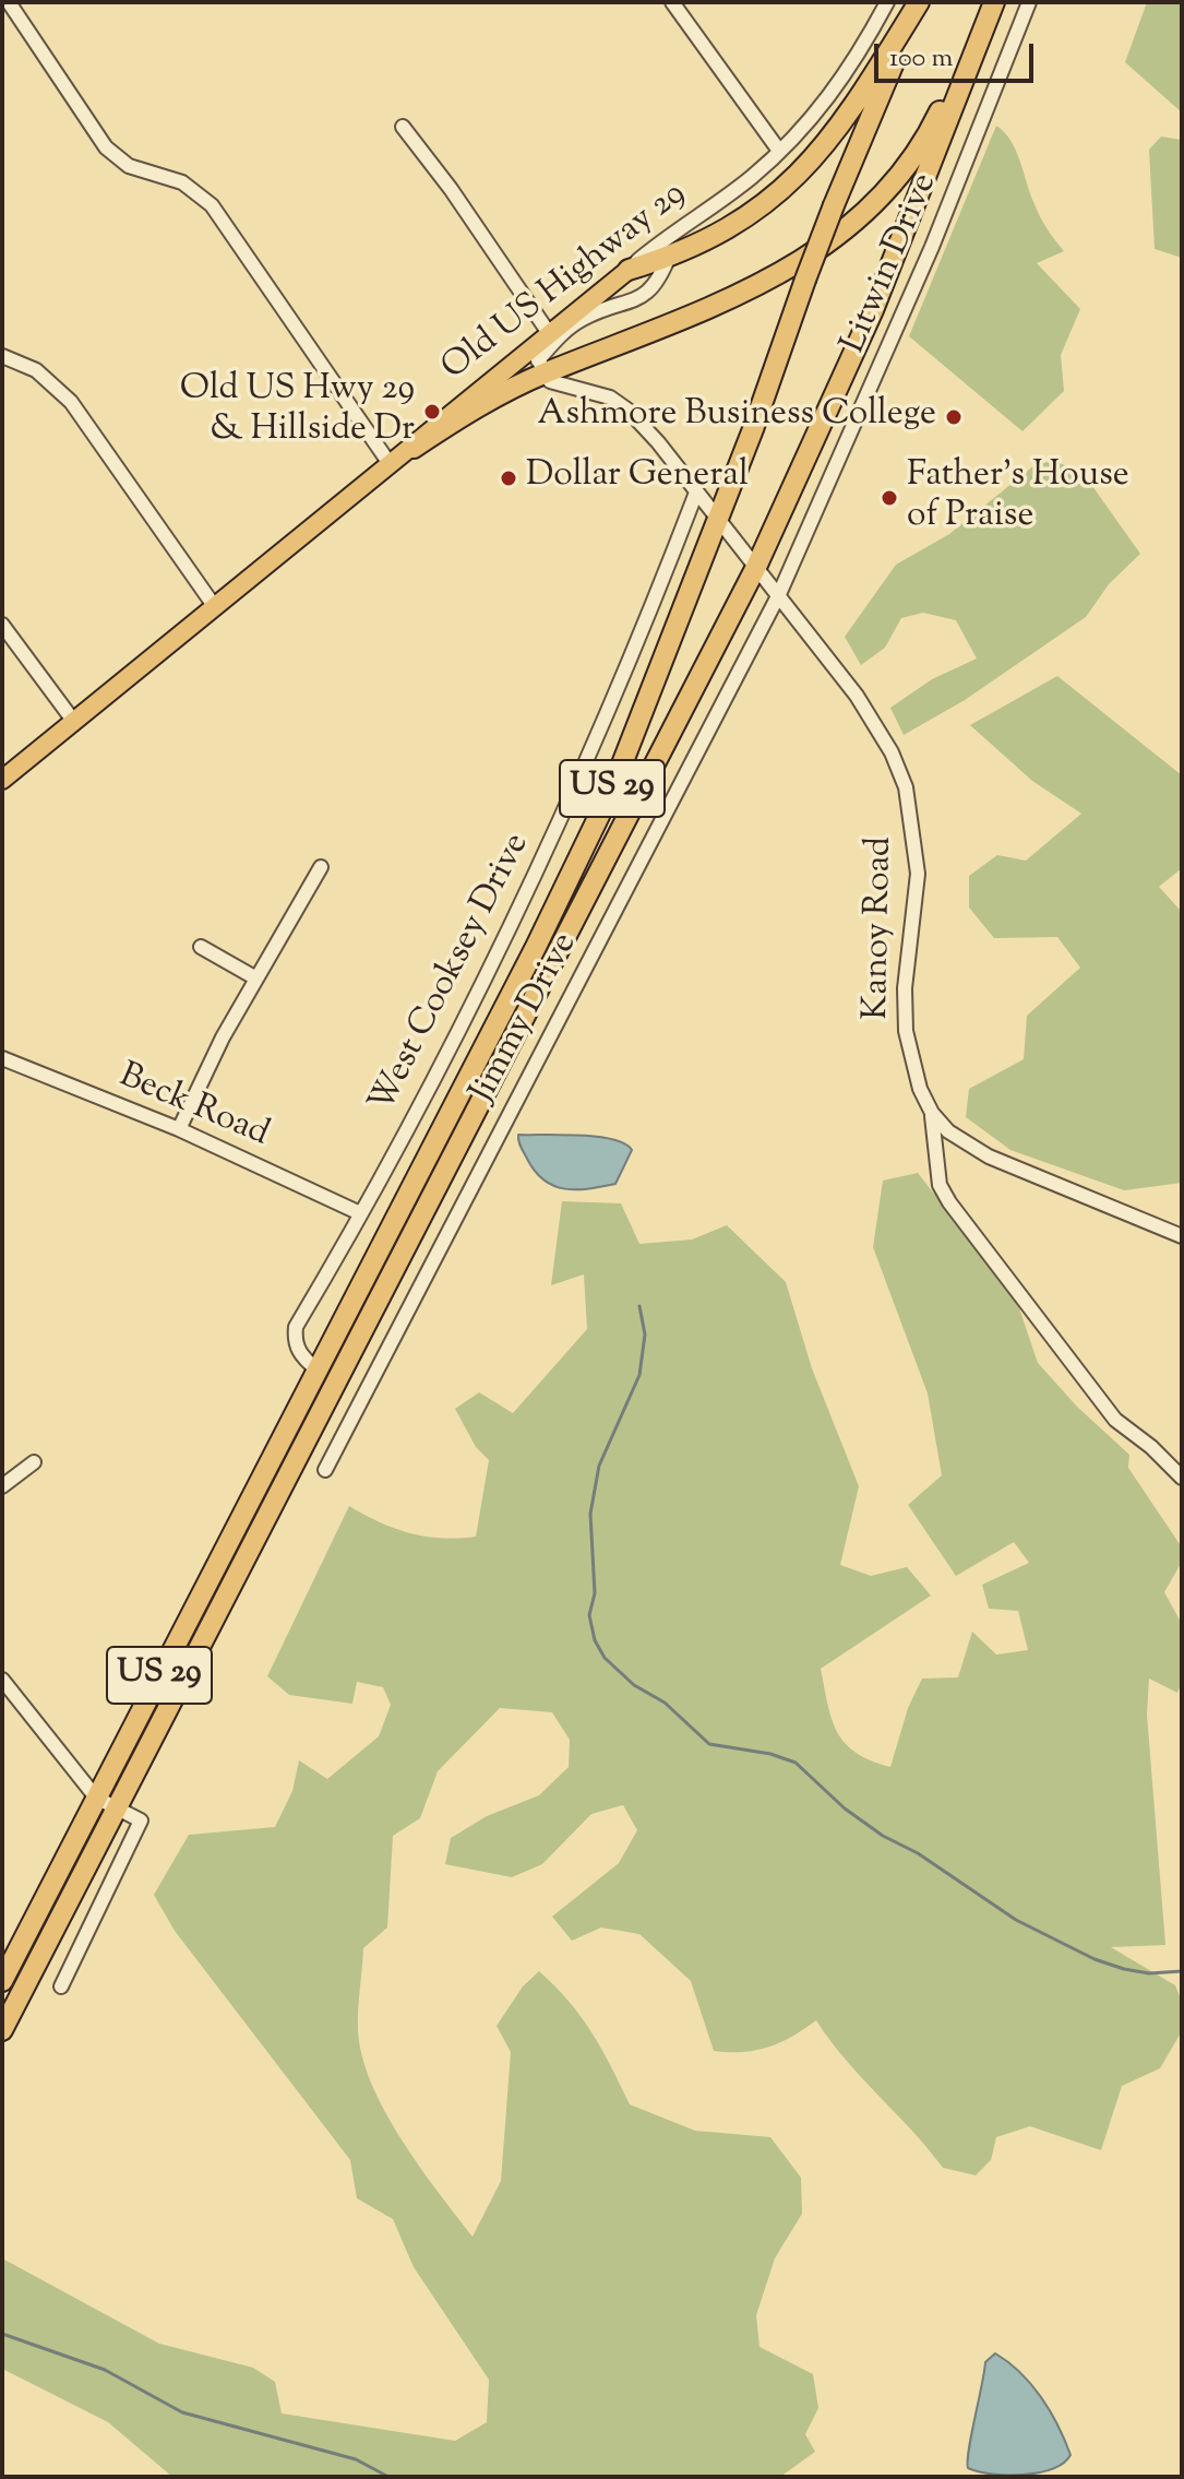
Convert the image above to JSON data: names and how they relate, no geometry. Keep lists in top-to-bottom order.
{
  "streets": {
    "highway": ["US 29"],
    "main road": ["Old US Highway 29"],
    "street": [
      "Litwin Drive",
      "Kanoy Road",
      "West Cooksey Drive",
      "Jimmy Drive",
      "Beck Road"
    ]
  },
  "crossings": [
    ["Litwin Drive", "Kanoy Road"],
    ["Litwin Drive", "Jimmy Drive"],
    ["Old US Highway 29", "Kanoy Road"],
    ["US 29", "Kanoy Road"],
    ["US 29", "West Cooksey Drive"],
    ["Kanoy Road", "West Cooksey Drive"],
    ["Kanoy Road", "Jimmy Drive"],
    ["West Cooksey Drive", "Beck Road"]
  ],
  "places": [
    "Old US Hwy 29 & Hillside Dr",
    "Ashmore Business College",
    "Dollar General",
    "Father's House of Praise"
  ],
  "scale_bar": "100 m"
}
